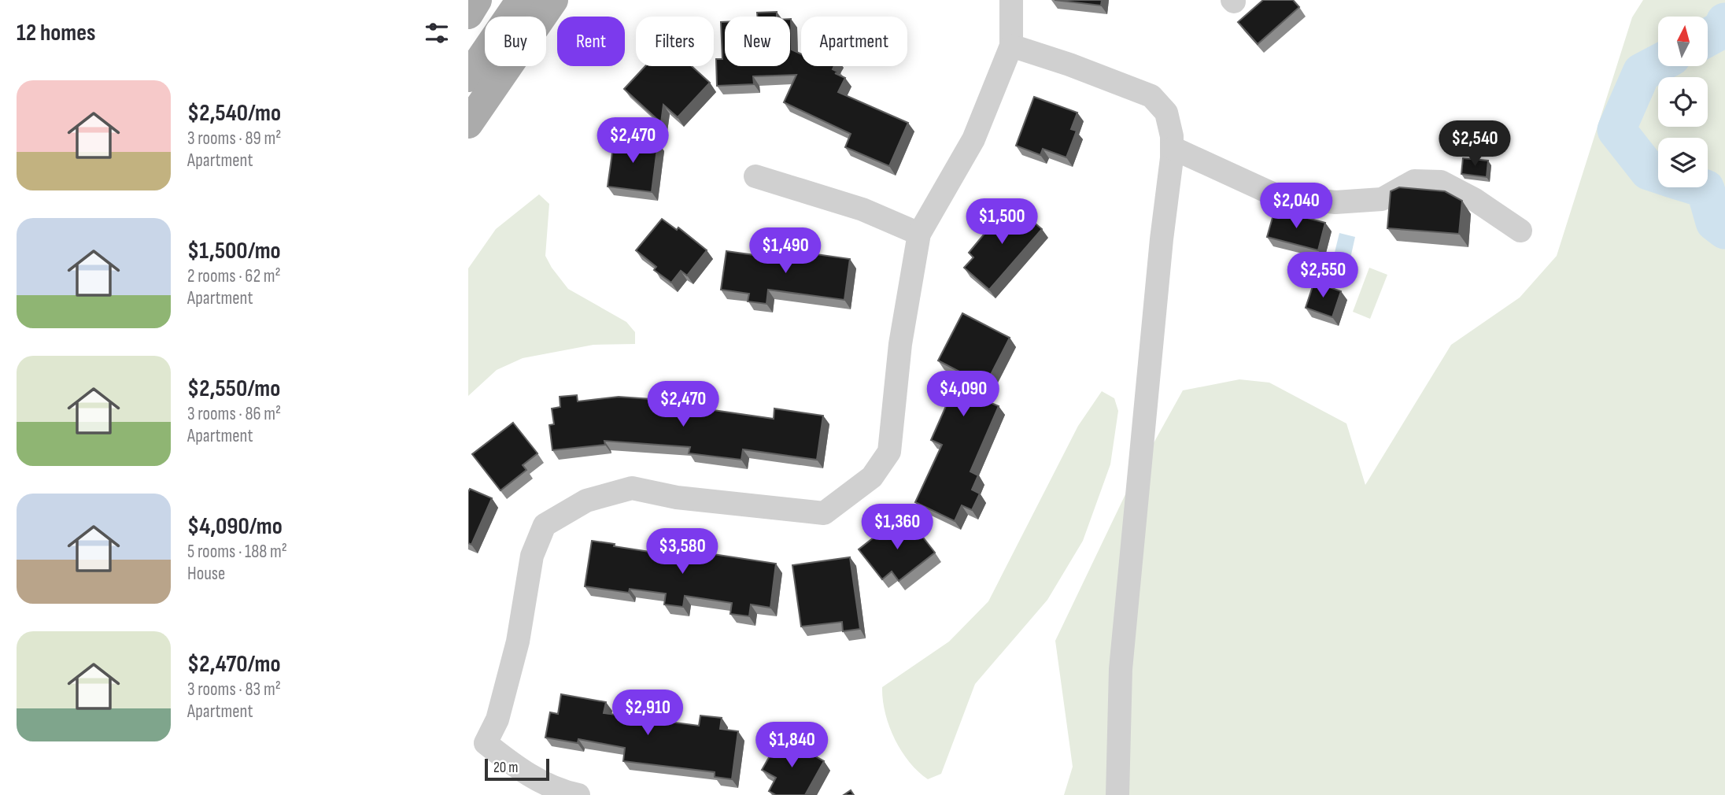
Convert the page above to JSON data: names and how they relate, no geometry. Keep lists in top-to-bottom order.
{
  "scale_bar": "20 m",
  "north": "top",
  "page": {
    "heading": "12 homes",
    "chip": [
      "Buy",
      "Rent",
      "Filters",
      "New",
      "Apartment"
    ],
    "list": [
      {
        "name": "$2,540/mo",
        "note": "3 rooms · 89 m² · Apartment"
      },
      {
        "name": "$1,500/mo",
        "note": "2 rooms · 62 m² · Apartment"
      },
      {
        "name": "$2,550/mo",
        "note": "3 rooms · 86 m² · Apartment"
      },
      {
        "name": "$4,090/mo",
        "note": "5 rooms · 188 m² · House"
      },
      {
        "name": "$2,470/mo",
        "note": "3 rooms · 83 m² · Apartment"
      }
    ],
    "price": [
      "$2,470",
      "$2,540",
      "$2,040",
      "$1,500",
      "$1,490",
      "$2,550",
      "$4,090",
      "$2,470",
      "$1,360",
      "$3,580",
      "$2,910",
      "$1,840"
    ],
    "scale": "20 m"
  }
}
